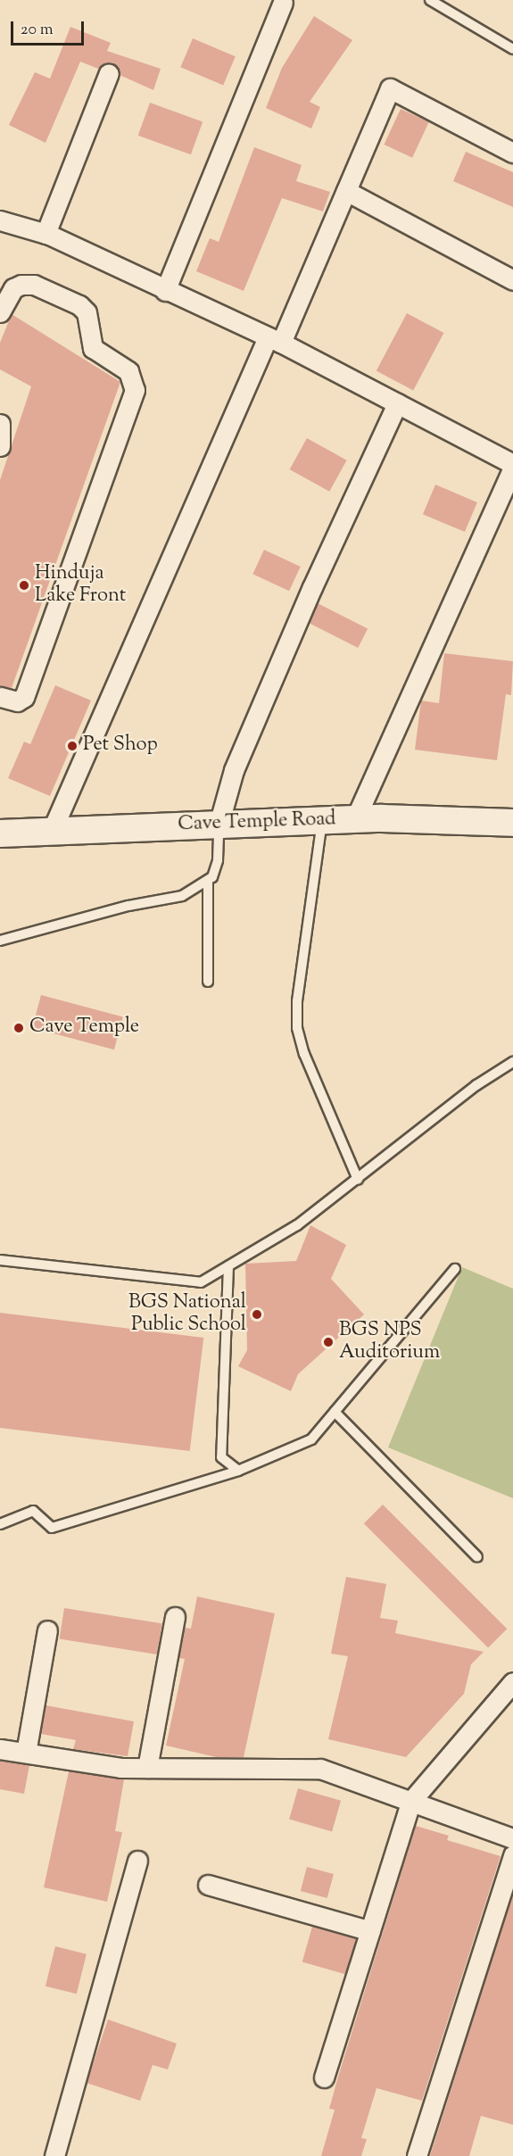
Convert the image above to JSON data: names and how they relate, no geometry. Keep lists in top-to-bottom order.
{
  "streets": {
    "main road": ["Cave Temple Road"]
  },
  "places": [
    "Hinduja Lake Front",
    "Pet Shop",
    "Cave Temple",
    "BGS National Public School",
    "BGS NPS Auditorium"
  ],
  "scale_bar": "20 m"
}
